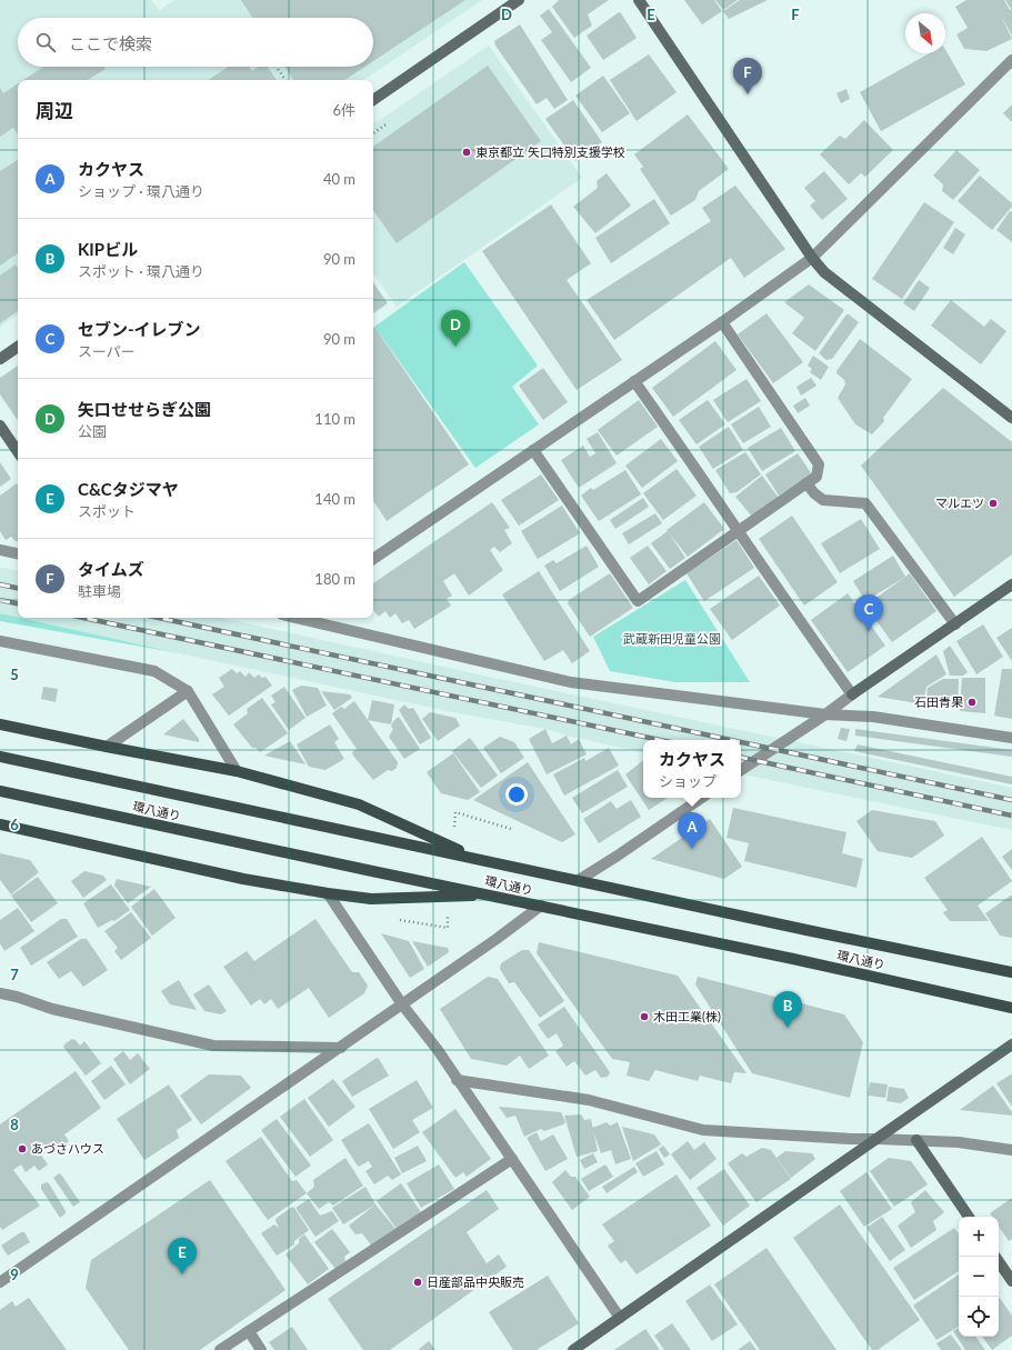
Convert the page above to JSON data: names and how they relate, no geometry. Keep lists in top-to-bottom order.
{
  "streets": {
    "main road": ["環八通り"]
  },
  "parks": ["武蔵新田児童公園"],
  "places": [
    "東京都立 矢口特別支援学校",
    "マルエツ",
    "石田青果",
    "木田工業(株)",
    "あづさハウス",
    "日産部品中央販売"
  ],
  "north": "bottom right",
  "page": {
    "search": "ここで検索",
    "pins": [
      "F",
      "D",
      "C",
      "A",
      "B",
      "E"
    ],
    "heading": ["周辺", "6件"],
    "list": [
      {
        "mark": "A",
        "name": "カクヤス",
        "note": "ショップ · 環八通り",
        "value": "40 m"
      },
      {
        "mark": "B",
        "name": "KIPビル",
        "note": "スポット · 環八通り",
        "value": "90 m"
      },
      {
        "mark": "C",
        "name": "セブン-イレブン",
        "note": "スーパー",
        "value": "90 m"
      },
      {
        "mark": "D",
        "name": "矢口せせらぎ公園",
        "note": "公園",
        "value": "110 m"
      },
      {
        "mark": "E",
        "name": "C&Cタジマヤ",
        "note": "スポット",
        "value": "140 m"
      },
      {
        "mark": "F",
        "name": "タイムズ",
        "note": "駐車場",
        "value": "180 m"
      }
    ],
    "popup": ["カクヤス", "ショップ"],
    "map_buttons": ["+", "−"]
  },
  "grid": {
    "columns": ["D", "E", "F"],
    "rows": [
      "5",
      "6",
      "7",
      "8",
      "9"
    ]
  }
}
